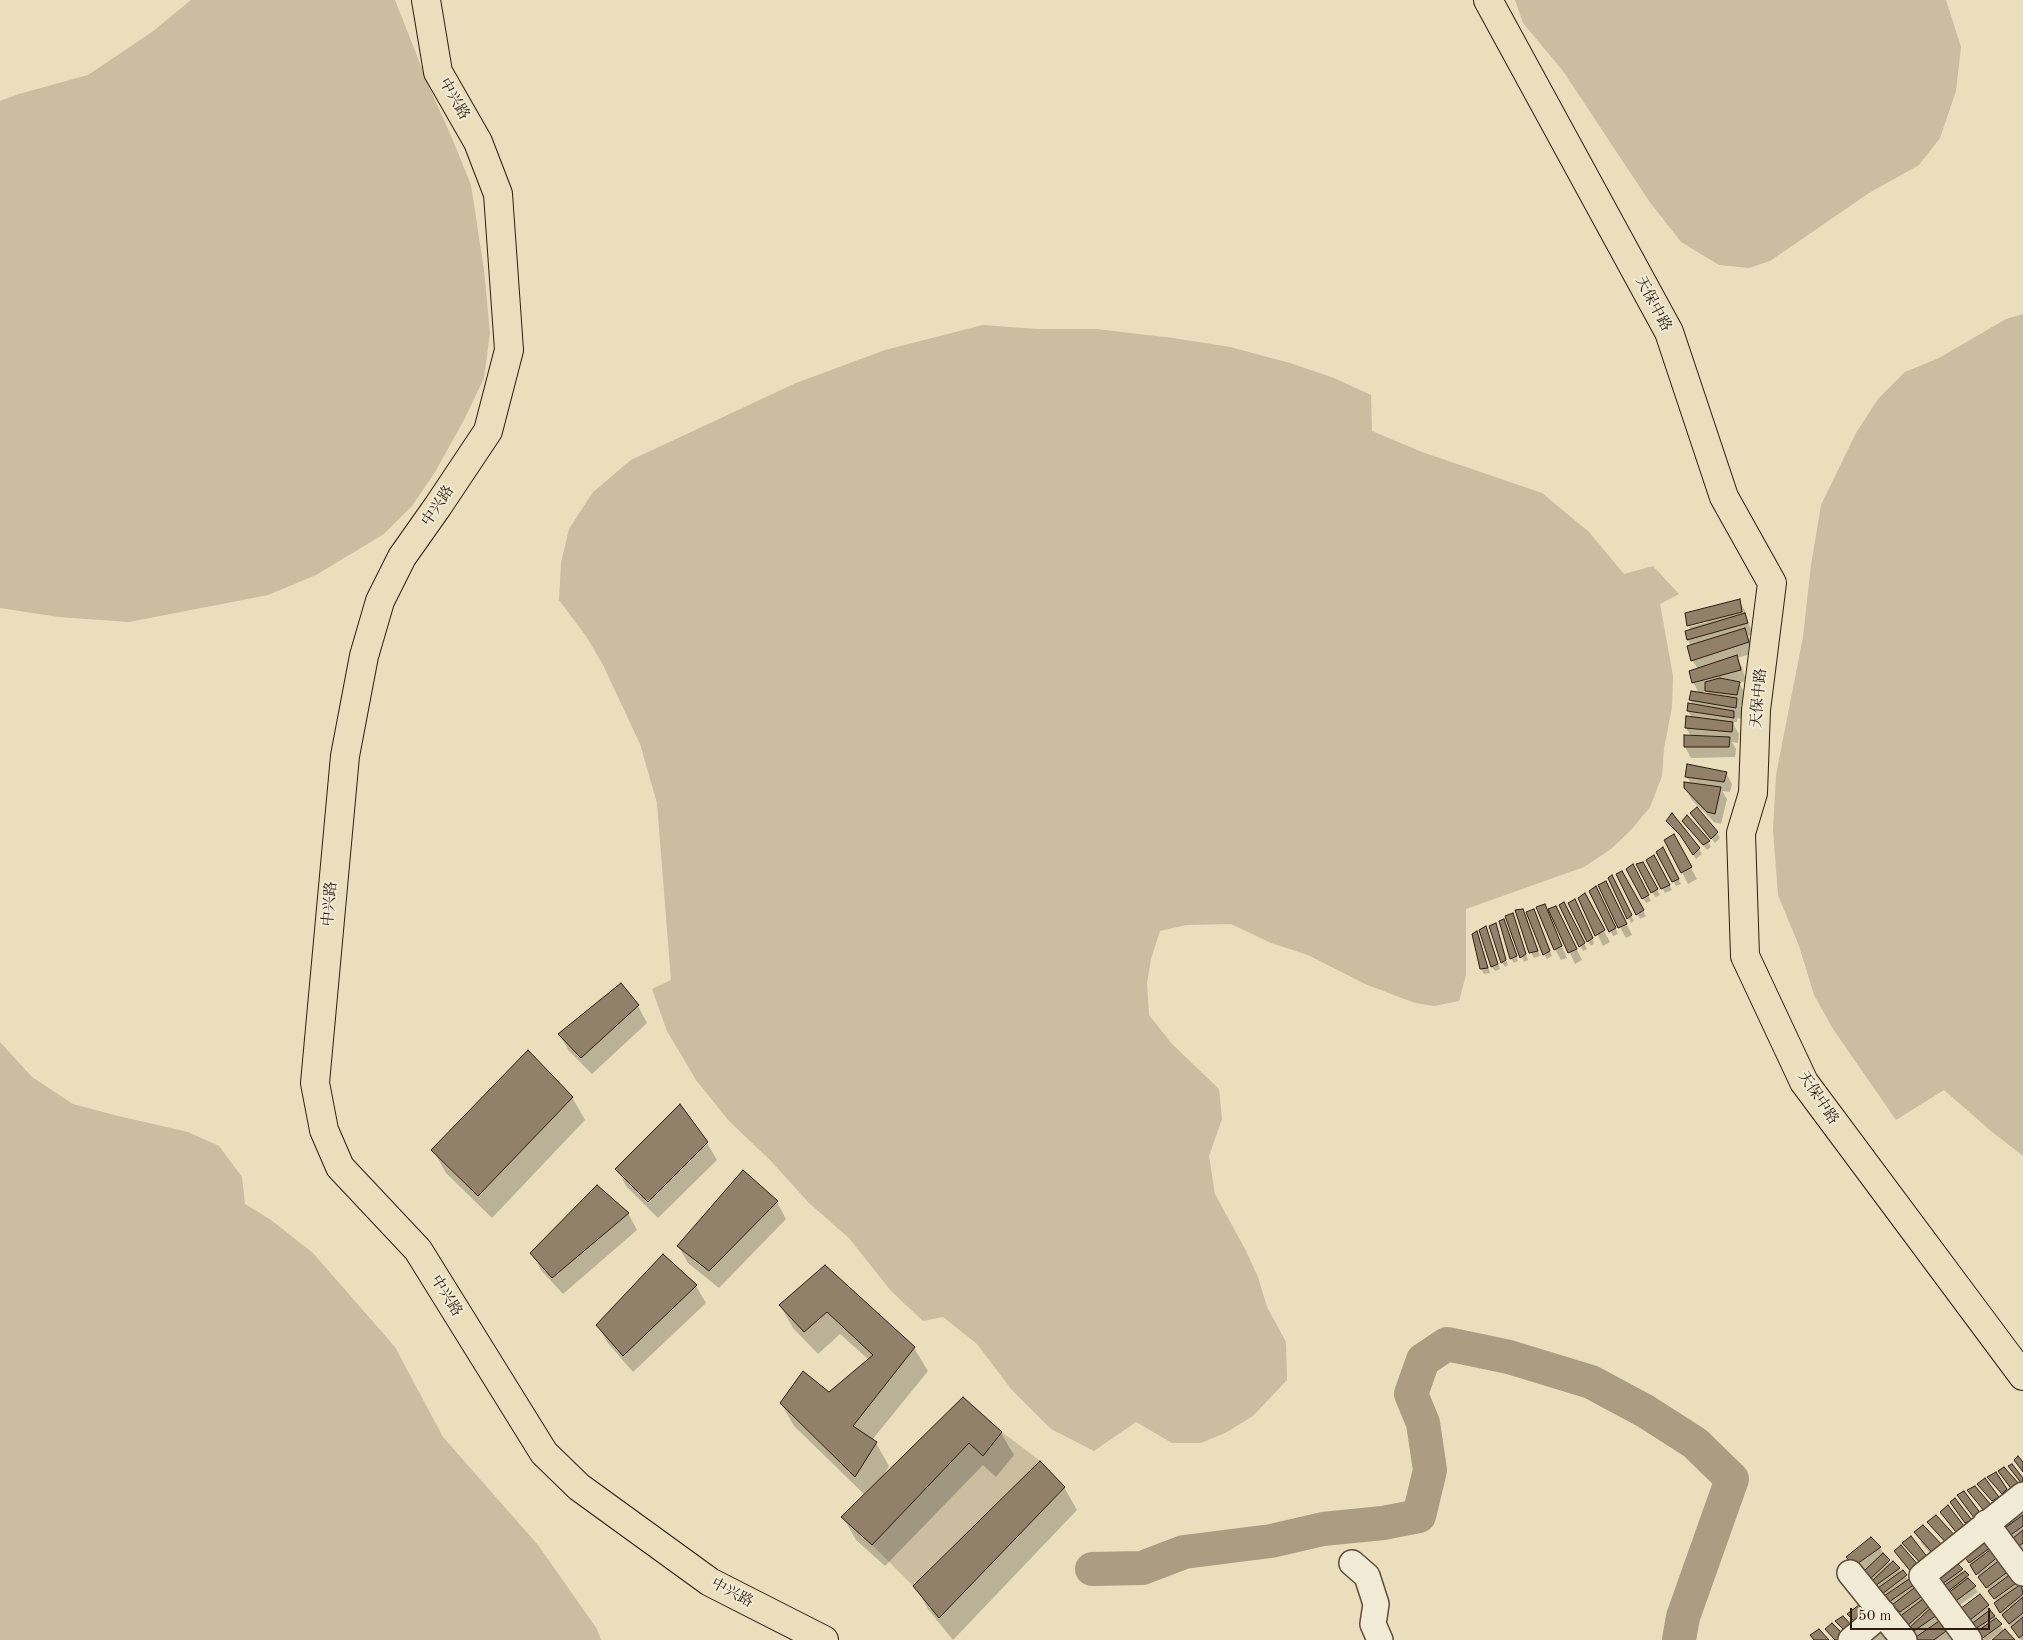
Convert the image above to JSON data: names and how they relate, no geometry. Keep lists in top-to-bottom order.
{
  "streets": {
    "main road": ["中兴路", "天保中路"]
  },
  "scale_bar": "50 m"
}
